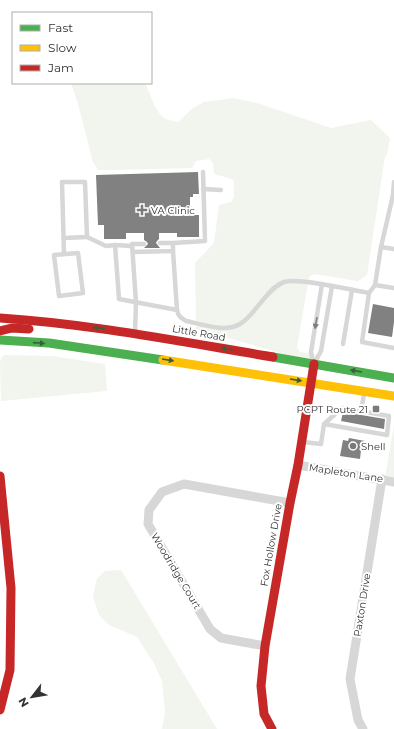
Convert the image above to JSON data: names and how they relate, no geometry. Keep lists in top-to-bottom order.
{
  "streets": {
    "main road": ["Little Road", "Fox Hollow Drive"],
    "street": ["Mapleton Lane", "Woodridge Court", "Paxton Drive"]
  },
  "crossings": [
    ["Little Road", "Fox Hollow Drive"],
    ["Mapleton Lane", "Fox Hollow Drive"],
    ["Mapleton Lane", "Paxton Drive"],
    ["Fox Hollow Drive", "Woodridge Court"]
  ],
  "places": {
    "health": ["VA Clinic"],
    "transit": ["PCPT Route 21"],
    "other": ["Shell"]
  },
  "legend": ["Fast", "Slow", "Jam"],
  "north": "bottom left"
}
